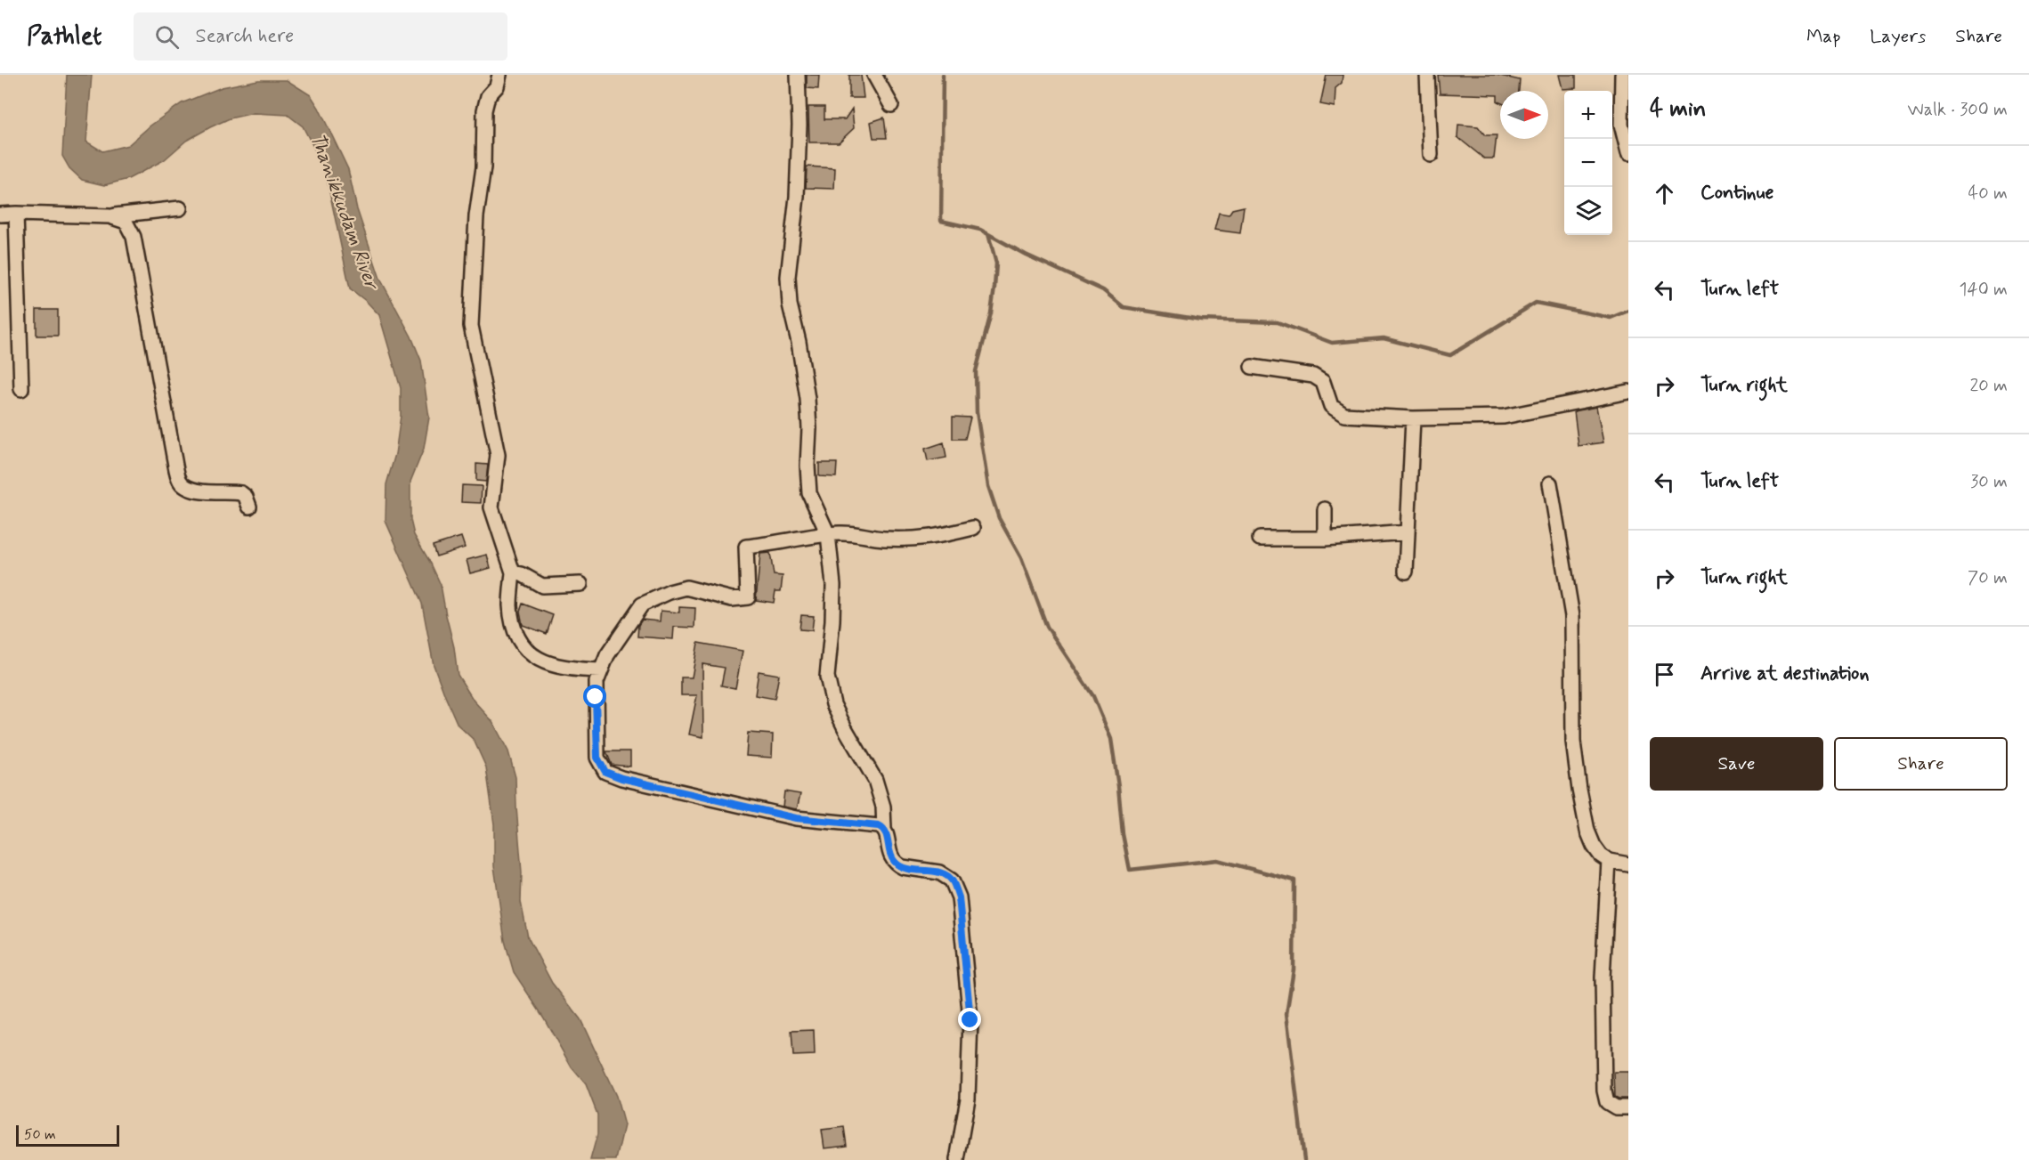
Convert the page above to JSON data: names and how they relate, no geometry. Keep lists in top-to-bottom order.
{
  "water": ["Thanikkudam River"],
  "scale_bar": "50 m",
  "north": "right",
  "page": {
    "header": "Pathlet",
    "search": "Search here",
    "nav": ["Map", "Layers", "Share"],
    "heading": ["4 min", "Walk · 300 m"],
    "map_buttons": ["+", "−"],
    "list": [
      ["Continue", "40 m"],
      ["Turn left", "140 m"],
      ["Turn right", "20 m"],
      ["Turn left", "30 m"],
      ["Turn right", "70 m"],
      "Arrive at destination"
    ],
    "buttons": ["Save", "Share"],
    "scale": "50 m"
  }
}
